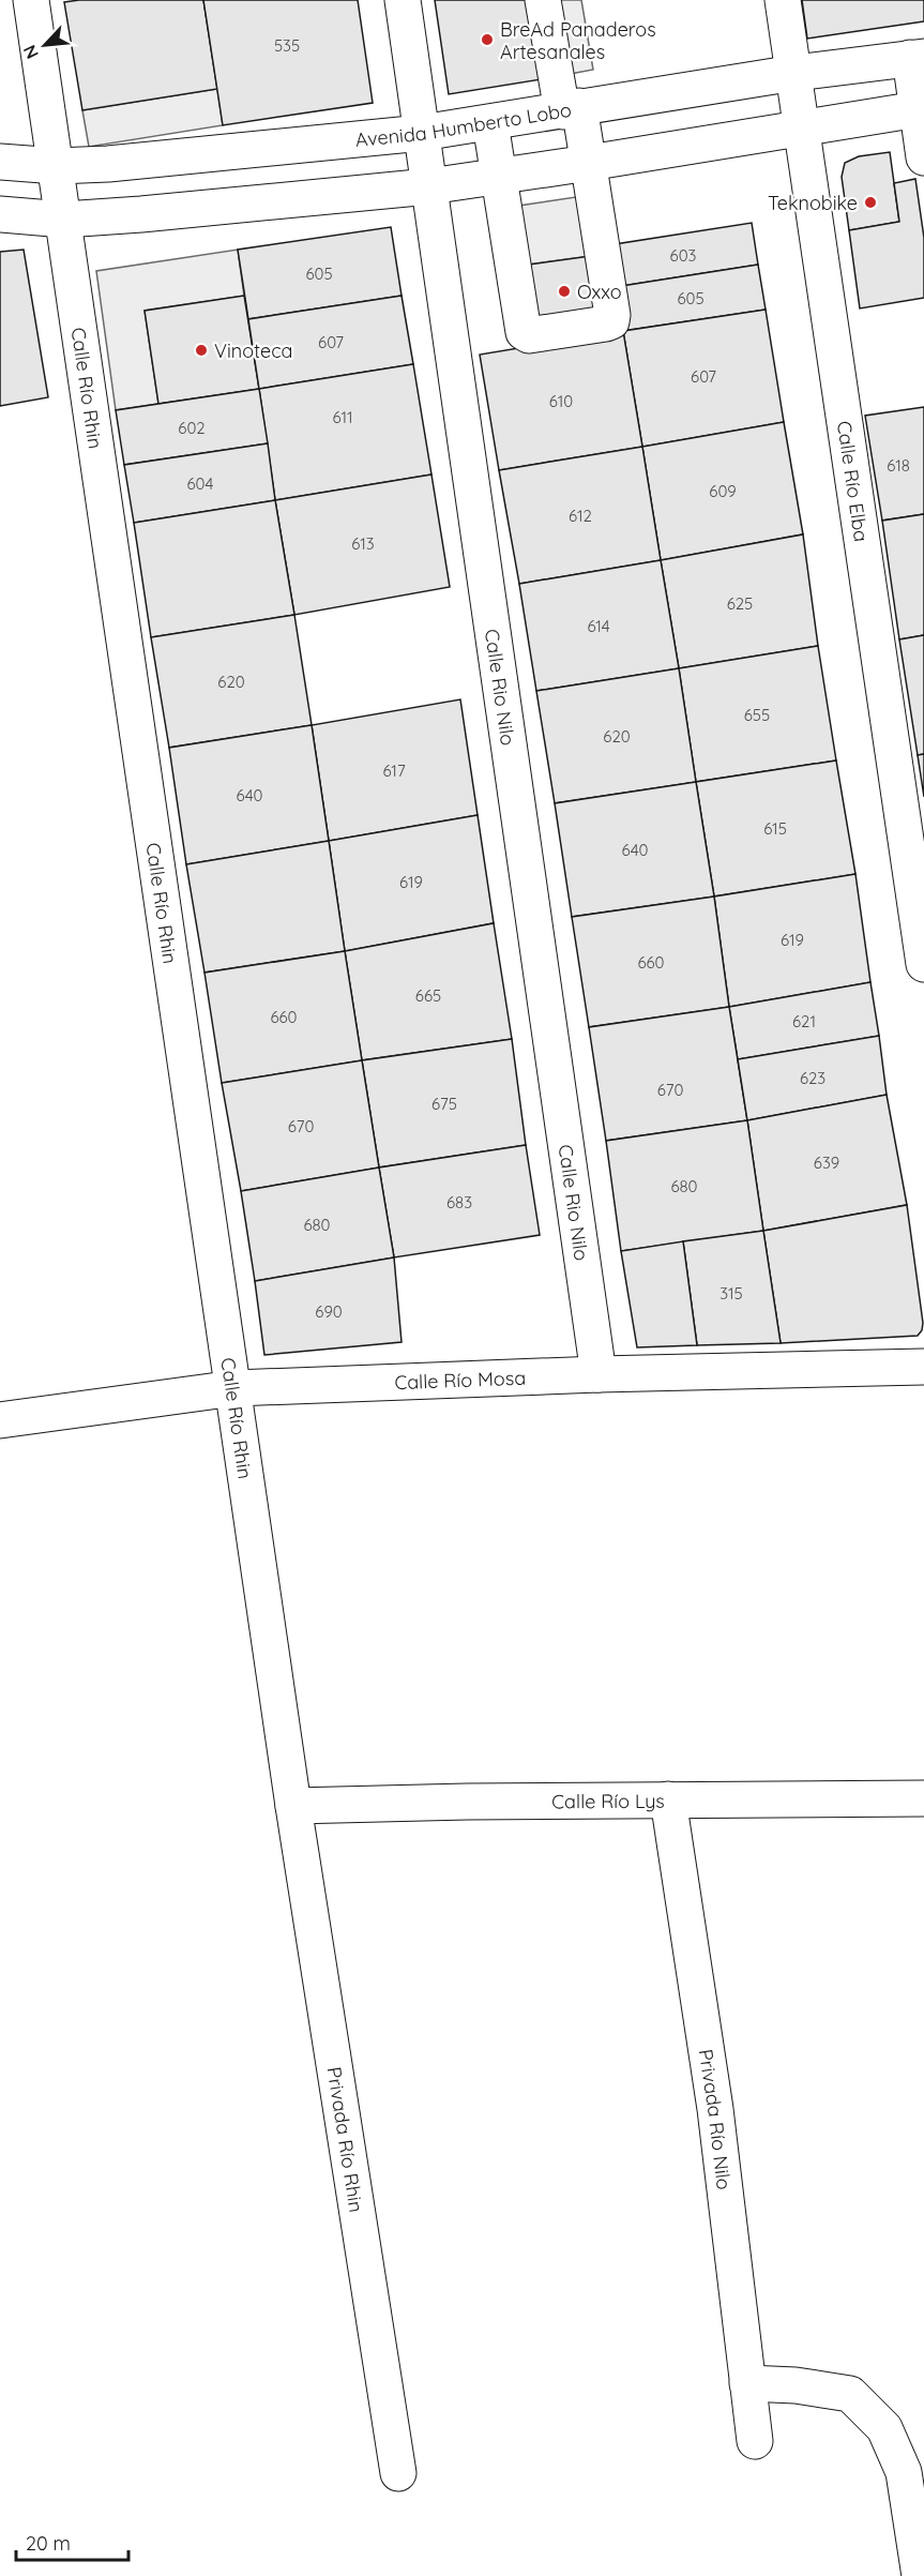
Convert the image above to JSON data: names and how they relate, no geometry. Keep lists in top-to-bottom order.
{
  "streets": {
    "street": [
      "Avenida Humberto Lobo",
      "Calle Río Rhin",
      "Calle Río Elba",
      "Calle Rio Nilo",
      "Calle Río Mosa",
      "Calle Río Lys",
      "Privada Río Nilo",
      "Privada Río Rhin"
    ]
  },
  "crossings": [
    ["Avenida Humberto Lobo", "Calle Río Rhin"],
    ["Avenida Humberto Lobo", "Calle Río Elba"],
    ["Avenida Humberto Lobo", "Calle Rio Nilo"],
    ["Calle Río Rhin", "Calle Río Mosa"],
    ["Calle Río Rhin", "Calle Río Lys"],
    ["Calle Río Rhin", "Privada Río Rhin"],
    ["Calle Rio Nilo", "Calle Río Mosa"],
    ["Calle Río Lys", "Privada Río Nilo"],
    ["Calle Río Lys", "Privada Río Rhin"]
  ],
  "places": [
    "BreAd Panaderos Artesanales",
    "Teknobike",
    "Oxxo",
    "Vinoteca"
  ],
  "house_numbers": [
    "535",
    "603",
    "605",
    "605",
    "607",
    "607",
    "610",
    "611",
    "602",
    "618",
    "604",
    "609",
    "612",
    "613",
    "625",
    "614",
    "620",
    "655",
    "620",
    "617",
    "640",
    "615",
    "640",
    "619",
    "619",
    "660",
    "665",
    "660",
    "621",
    "623",
    "670",
    "675",
    "670",
    "639",
    "680",
    "683",
    "680",
    "315",
    "690"
  ],
  "scale_bar": "20 m",
  "north": "bottom left"
}
